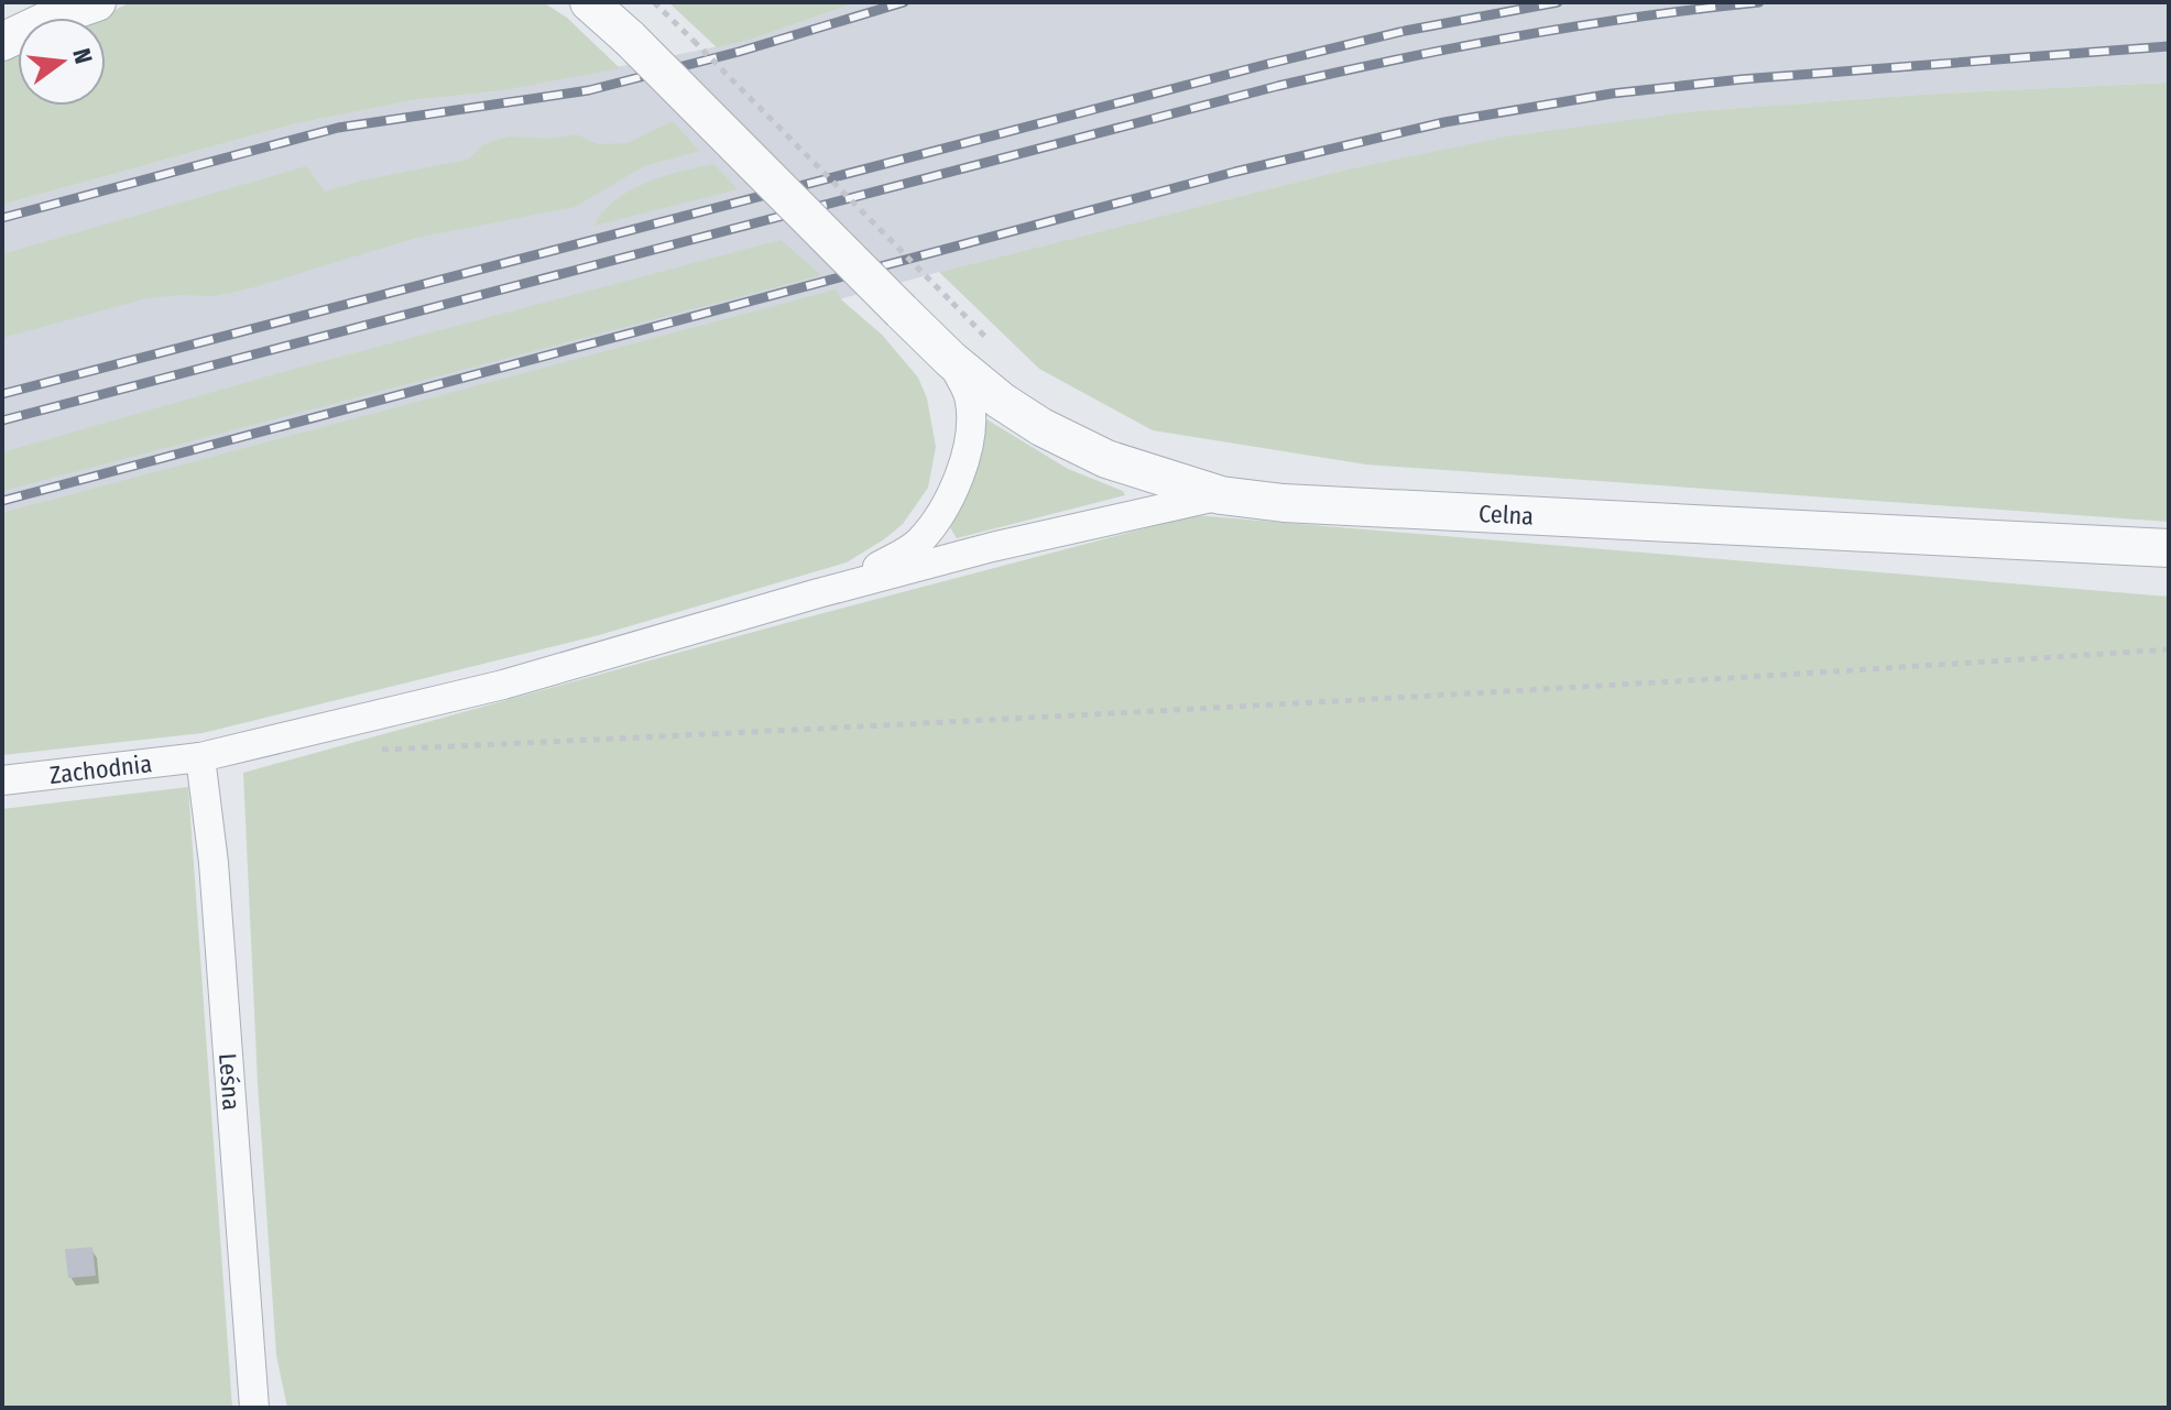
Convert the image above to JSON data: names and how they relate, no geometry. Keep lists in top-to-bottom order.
{
  "streets": {
    "street": ["Celna", "Zachodnia", "Leśna"]
  },
  "crossings": [
    ["Zachodnia", "Leśna"]
  ],
  "north": "right"
}
